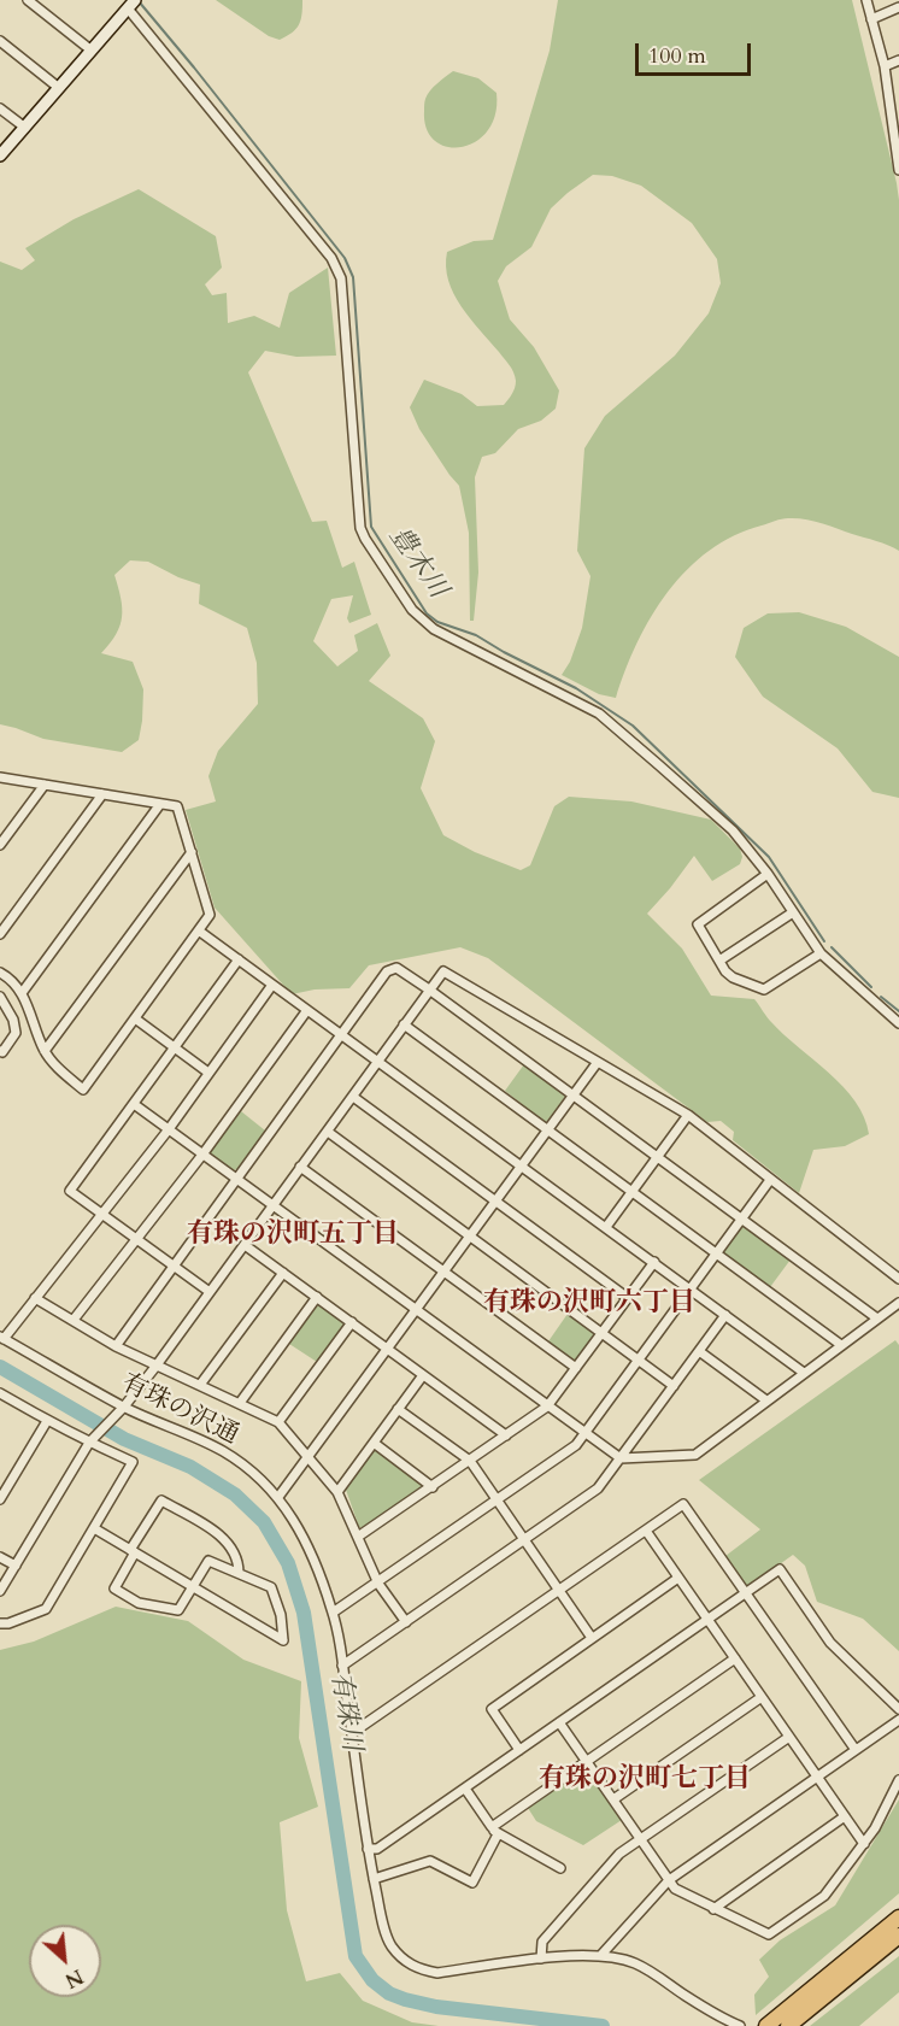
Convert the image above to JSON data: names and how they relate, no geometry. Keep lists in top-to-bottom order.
{
  "streets": {
    "street": ["有珠の沢通"]
  },
  "districts": ["有珠の沢町五丁目", "有珠の沢町六丁目", "有珠の沢町七丁目"],
  "water": ["豊木川", "有珠川"],
  "scale_bar": "100 m",
  "north": "bottom right"
}
